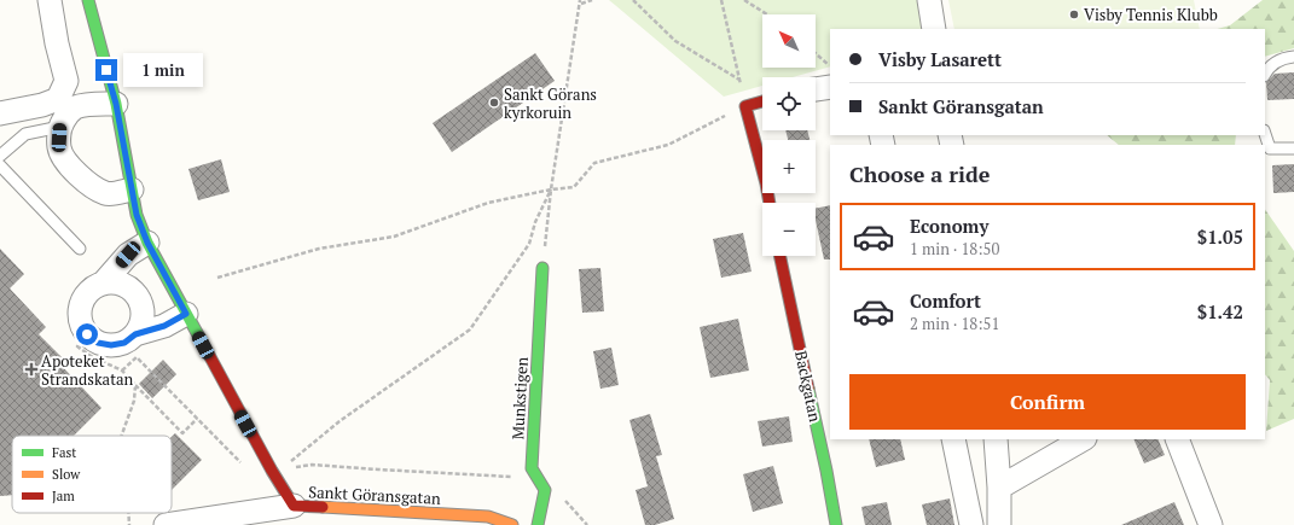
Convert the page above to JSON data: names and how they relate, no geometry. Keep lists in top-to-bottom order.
{
  "streets": {
    "street": ["Backgatan", "Munkstigen", "Sankt Göransgatan"]
  },
  "places": {
    "other": ["Visby Tennis Klubb", "Sankt Görans kyrkoruin"],
    "health": ["Apoteket Strandskatan"]
  },
  "legend": ["Fast", "Slow", "Jam"],
  "north": "top left",
  "page": {
    "map_buttons": ["+", "−"],
    "banner": ["Visby Lasarett", "Sankt Göransgatan"],
    "bubble": "1 min",
    "heading": "Choose a ride",
    "list": [
      {
        "name": "Economy",
        "note": "1 min · 18:50",
        "value": "$1.05"
      },
      {
        "name": "Comfort",
        "note": "2 min · 18:51",
        "value": "$1.42"
      }
    ],
    "buttons": "Confirm"
  }
}
